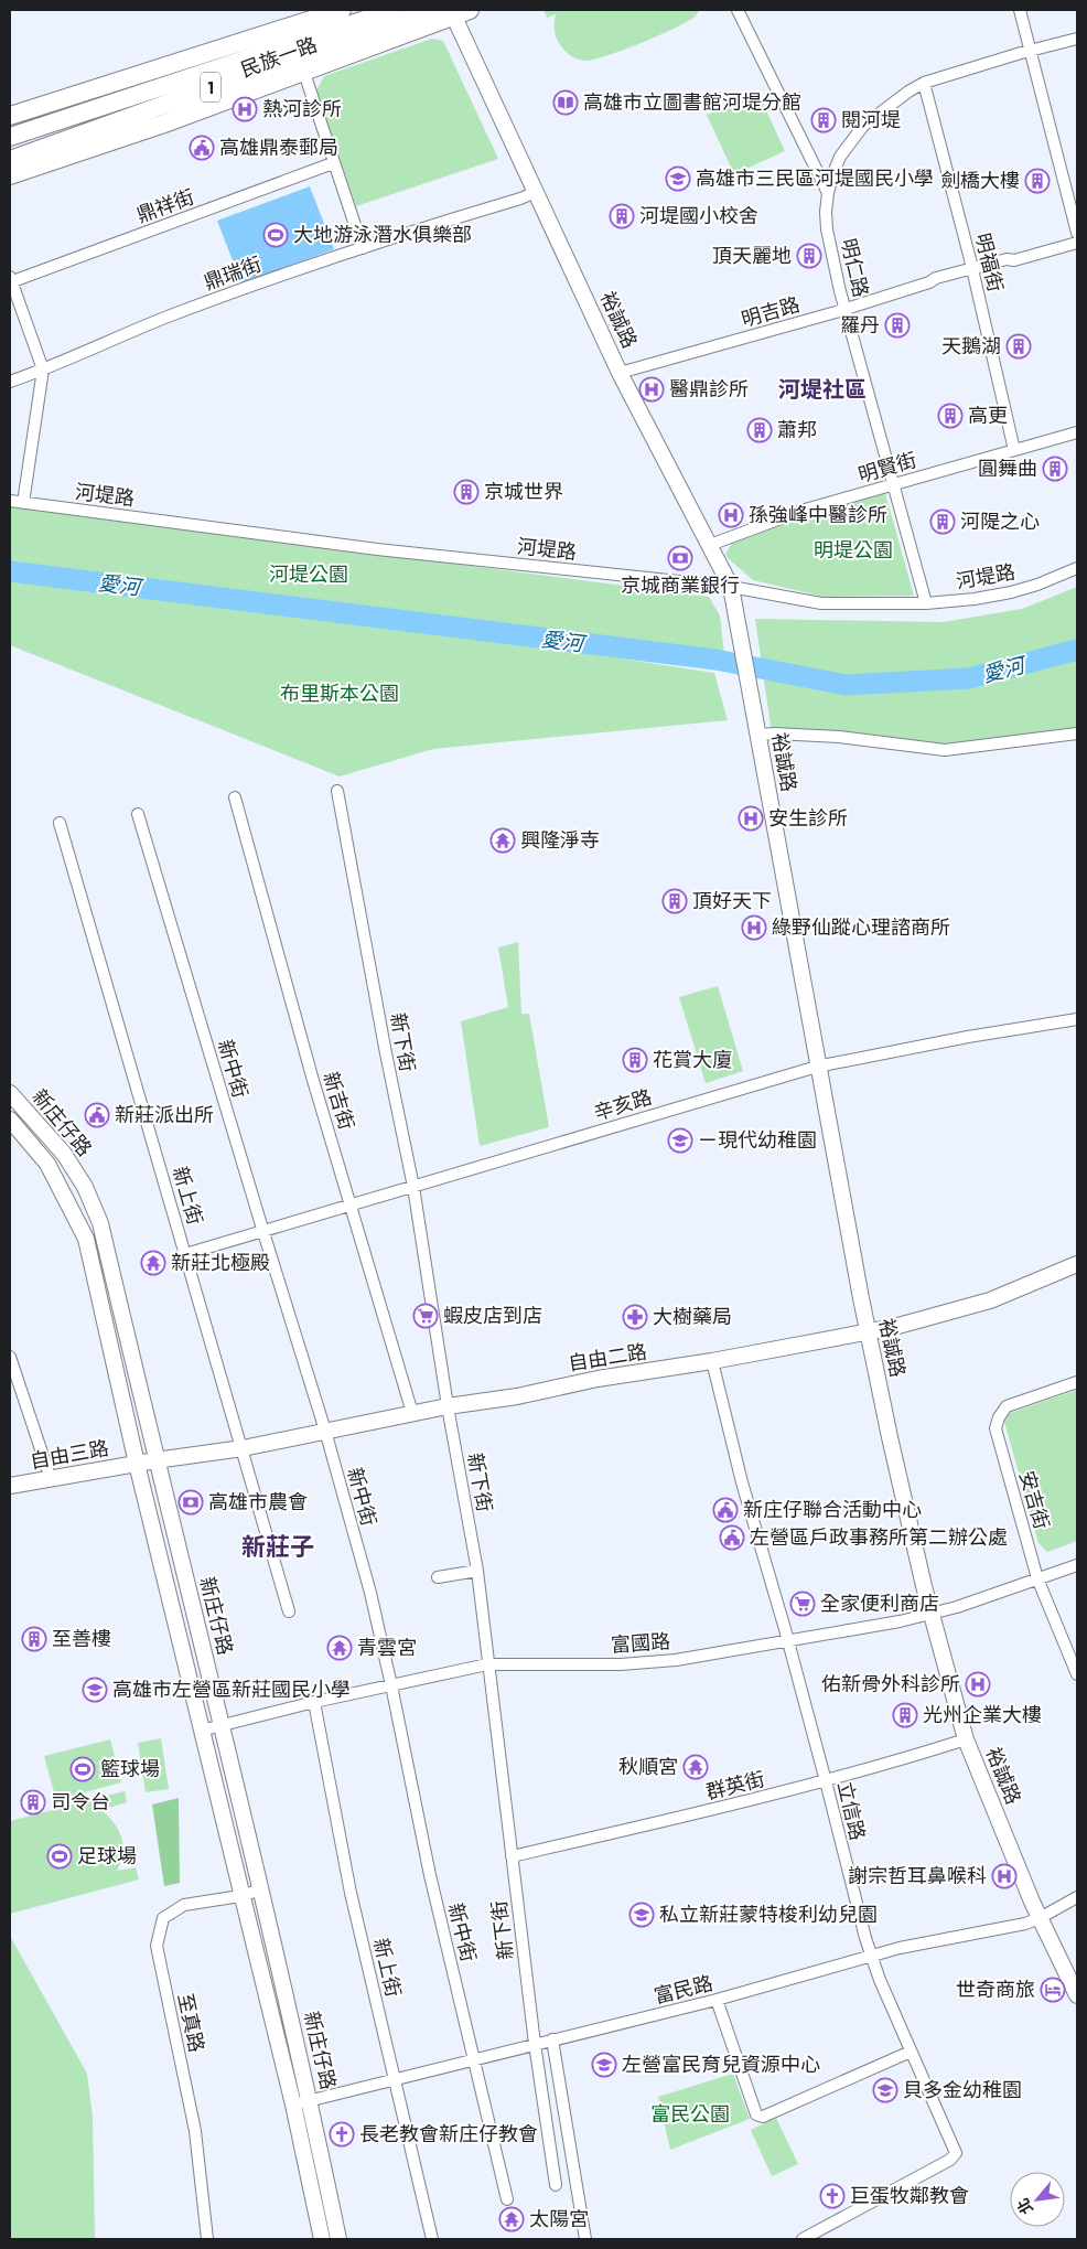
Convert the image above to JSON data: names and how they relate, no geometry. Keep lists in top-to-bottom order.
{
  "streets": {
    "main road": ["民族一路", "1"],
    "street": [
      "鼎祥街",
      "明福街",
      "明仁路",
      "鼎瑞街",
      "明吉路",
      "裕誠路",
      "明賢街",
      "河堤路",
      "新下街",
      "新中街",
      "新吉街",
      "辛亥路",
      "新庄仔路",
      "新上街",
      "自由二路",
      "自由三路",
      "安吉街",
      "富國路",
      "群英街",
      "立信路",
      "富民路",
      "至真路"
    ]
  },
  "crossings": [
    ["民族一路", "裕誠路"],
    ["明福街", "明仁路"],
    ["明福街", "明吉路"],
    ["明福街", "明賢街"],
    ["明仁路", "明吉路"],
    ["明仁路", "明賢街"],
    ["明仁路", "河堤路"],
    ["鼎瑞街", "裕誠路"],
    ["明吉路", "裕誠路"],
    ["裕誠路", "明賢街"],
    ["裕誠路", "河堤路"],
    ["裕誠路", "辛亥路"],
    ["裕誠路", "自由二路"],
    ["裕誠路", "富國路"],
    ["裕誠路", "群英街"],
    ["裕誠路", "富民路"],
    ["新下街", "辛亥路"],
    ["新下街", "自由二路"],
    ["新下街", "富國路"],
    ["新下街", "群英街"],
    ["新下街", "富民路"],
    ["新中街", "辛亥路"],
    ["新中街", "自由二路"],
    ["新中街", "富國路"],
    ["新中街", "富民路"],
    ["新吉街", "辛亥路"],
    ["新吉街", "自由二路"],
    ["辛亥路", "新上街"],
    ["新庄仔路", "自由二路"],
    ["新庄仔路", "自由三路"],
    ["新庄仔路", "富國路"],
    ["新庄仔路", "富民路"],
    ["新庄仔路", "至真路"],
    ["新上街", "自由二路"],
    ["新上街", "富國路"],
    ["新上街", "富民路"],
    ["自由二路", "自由三路"],
    ["自由二路", "立信路"],
    ["安吉街", "富國路"],
    ["富國路", "立信路"],
    ["群英街", "立信路"],
    ["立信路", "富民路"]
  ],
  "districts": ["河堤社區", "新莊子"],
  "water": ["愛河"],
  "parks": [
    "明堤公園",
    "河堤公園",
    "布里斯本公園",
    "富民公園"
  ],
  "places": {
    "library": ["高雄市立圖書館河堤分館"],
    "hospital": [
      "熱河診所",
      "醫鼎診所",
      "孫強峰中醫診所",
      "安生診所",
      "綠野仙蹤心理諮商所",
      "佑新骨外科診所",
      "謝宗哲耳鼻喉科"
    ],
    "building": [
      "閱河堤",
      "劍橋大樓",
      "河堤國小校舍",
      "頂天麗地",
      "羅丹",
      "天鵝湖",
      "高更",
      "蕭邦",
      "圓舞曲",
      "京城世界",
      "河隄之心",
      "頂好天下",
      "花賞大廈",
      "至善樓",
      "光州企業大樓",
      "司令台"
    ],
    "public building": [
      "高雄鼎泰郵局",
      "新莊派出所",
      "新庄仔聯合活動中心",
      "左營區戶政事務所第二辦公處"
    ],
    "school or university": [
      "高雄市三民區河堤國民小學",
      "ㄧ現代幼稚園",
      "高雄市左營區新莊國民小學",
      "私立新莊蒙特梭利幼兒園",
      "左營富民育兒資源中心",
      "貝多金幼稚園"
    ],
    "sports": ["大地游泳潛水俱樂部", "籃球場", "足球場"],
    "bank": ["京城商業銀行", "高雄市農會"],
    "temple": [
      "興隆淨寺",
      "新莊北極殿",
      "青雲宮",
      "秋順宮",
      "太陽宮"
    ],
    "supermarket": ["蝦皮店到店", "全家便利商店"],
    "pharmacy": ["大樹藥局"],
    "hotel": ["世奇商旅"],
    "church": ["長老教會新庄仔教會", "巨蛋牧鄰教會"]
  },
  "north": "bottom left"
}
